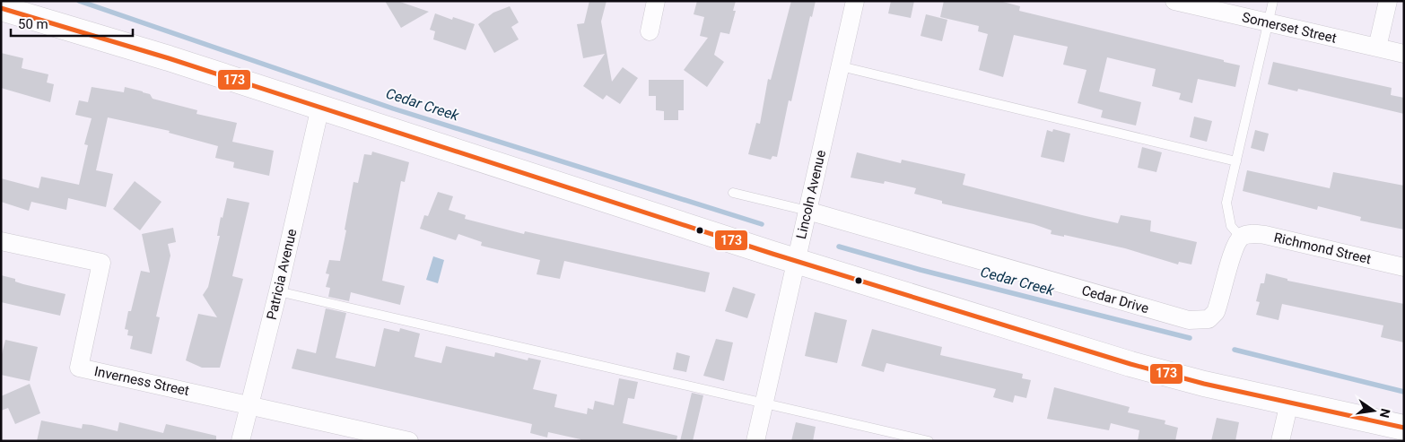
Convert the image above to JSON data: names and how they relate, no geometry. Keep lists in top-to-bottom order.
{
  "streets": {
    "street": [
      "Somerset Street",
      "Lincoln Avenue",
      "Richmond Street",
      "Patricia Avenue",
      "Cedar Drive",
      "Inverness Street"
    ]
  },
  "crossings": [
    ["Lincoln Avenue", "Cedar Drive"],
    ["Richmond Street", "Cedar Drive"],
    ["Patricia Avenue", "Inverness Street"]
  ],
  "water": ["Cedar Creek"],
  "lines": ["transit line 173"],
  "scale_bar": "50 m",
  "north": "right"
}
